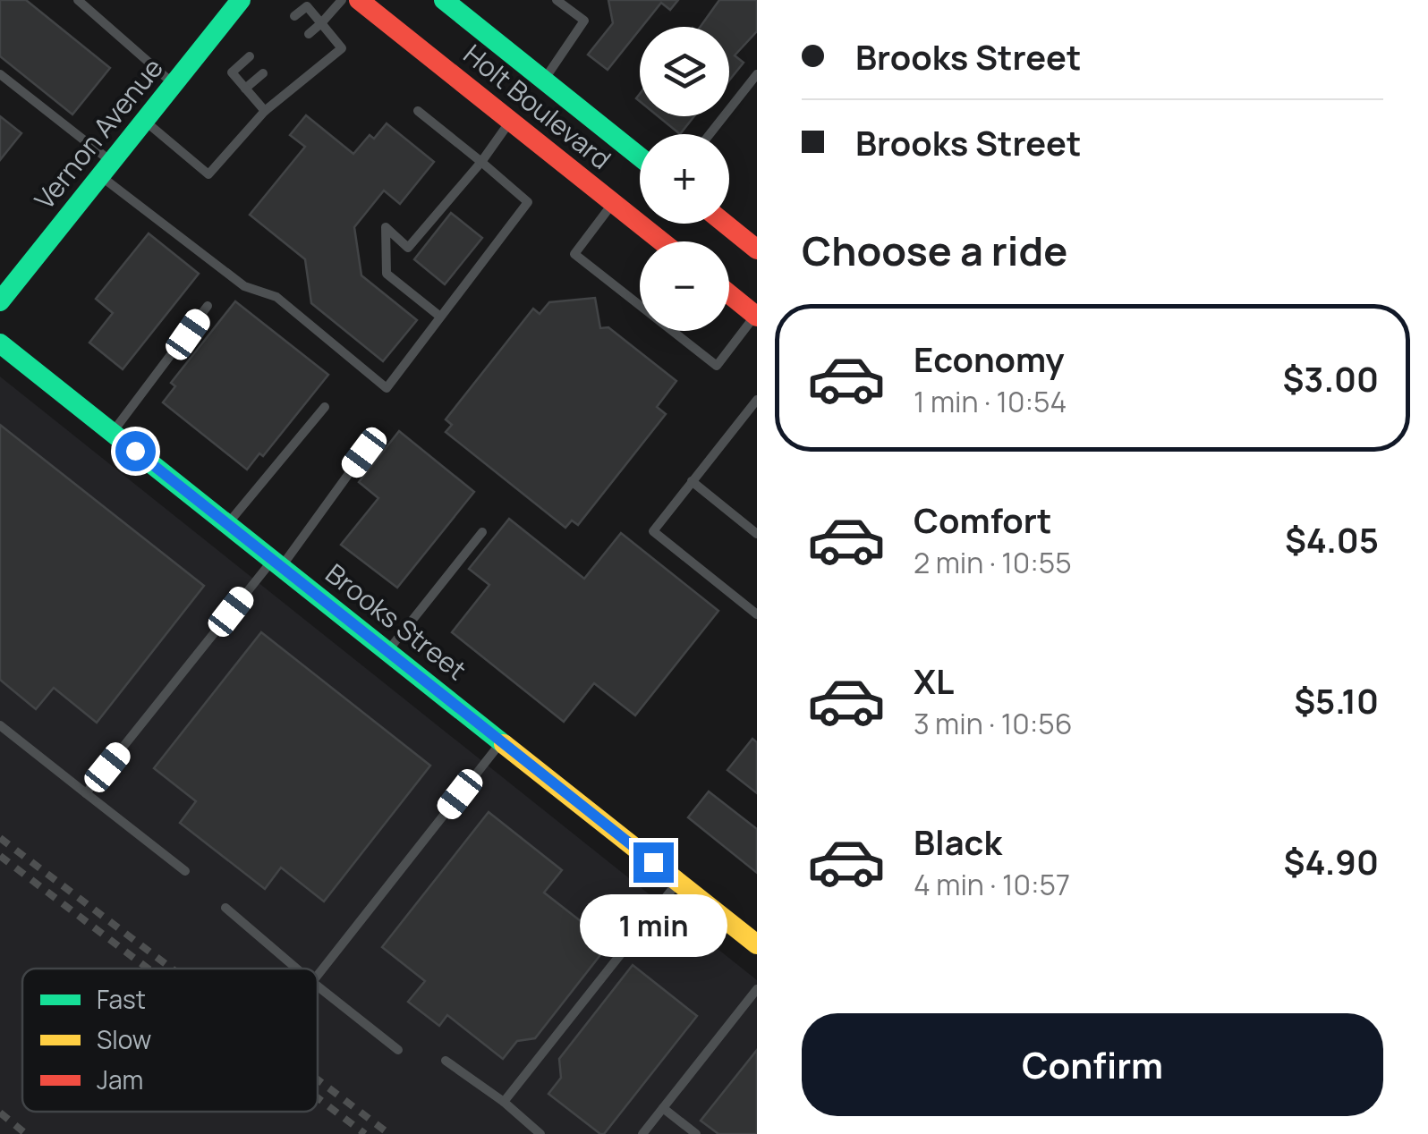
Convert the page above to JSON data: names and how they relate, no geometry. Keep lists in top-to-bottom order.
{
  "streets": {
    "street": ["Holt Boulevard", "Vernon Avenue", "Brooks Street"]
  },
  "legend": ["Fast", "Slow", "Jam"],
  "page": {
    "banner": ["Brooks Street", "Brooks Street"],
    "map_buttons": ["+", "−"],
    "heading": "Choose a ride",
    "list": [
      {
        "name": "Economy",
        "note": "1 min · 10:54",
        "value": "$3.00"
      },
      {
        "name": "Comfort",
        "note": "2 min · 10:55",
        "value": "$4.05"
      },
      {
        "name": "XL",
        "note": "3 min · 10:56",
        "value": "$5.10"
      },
      {
        "name": "Black",
        "note": "4 min · 10:57",
        "value": "$4.90"
      }
    ],
    "bubble": "1 min",
    "buttons": "Confirm"
  }
}
